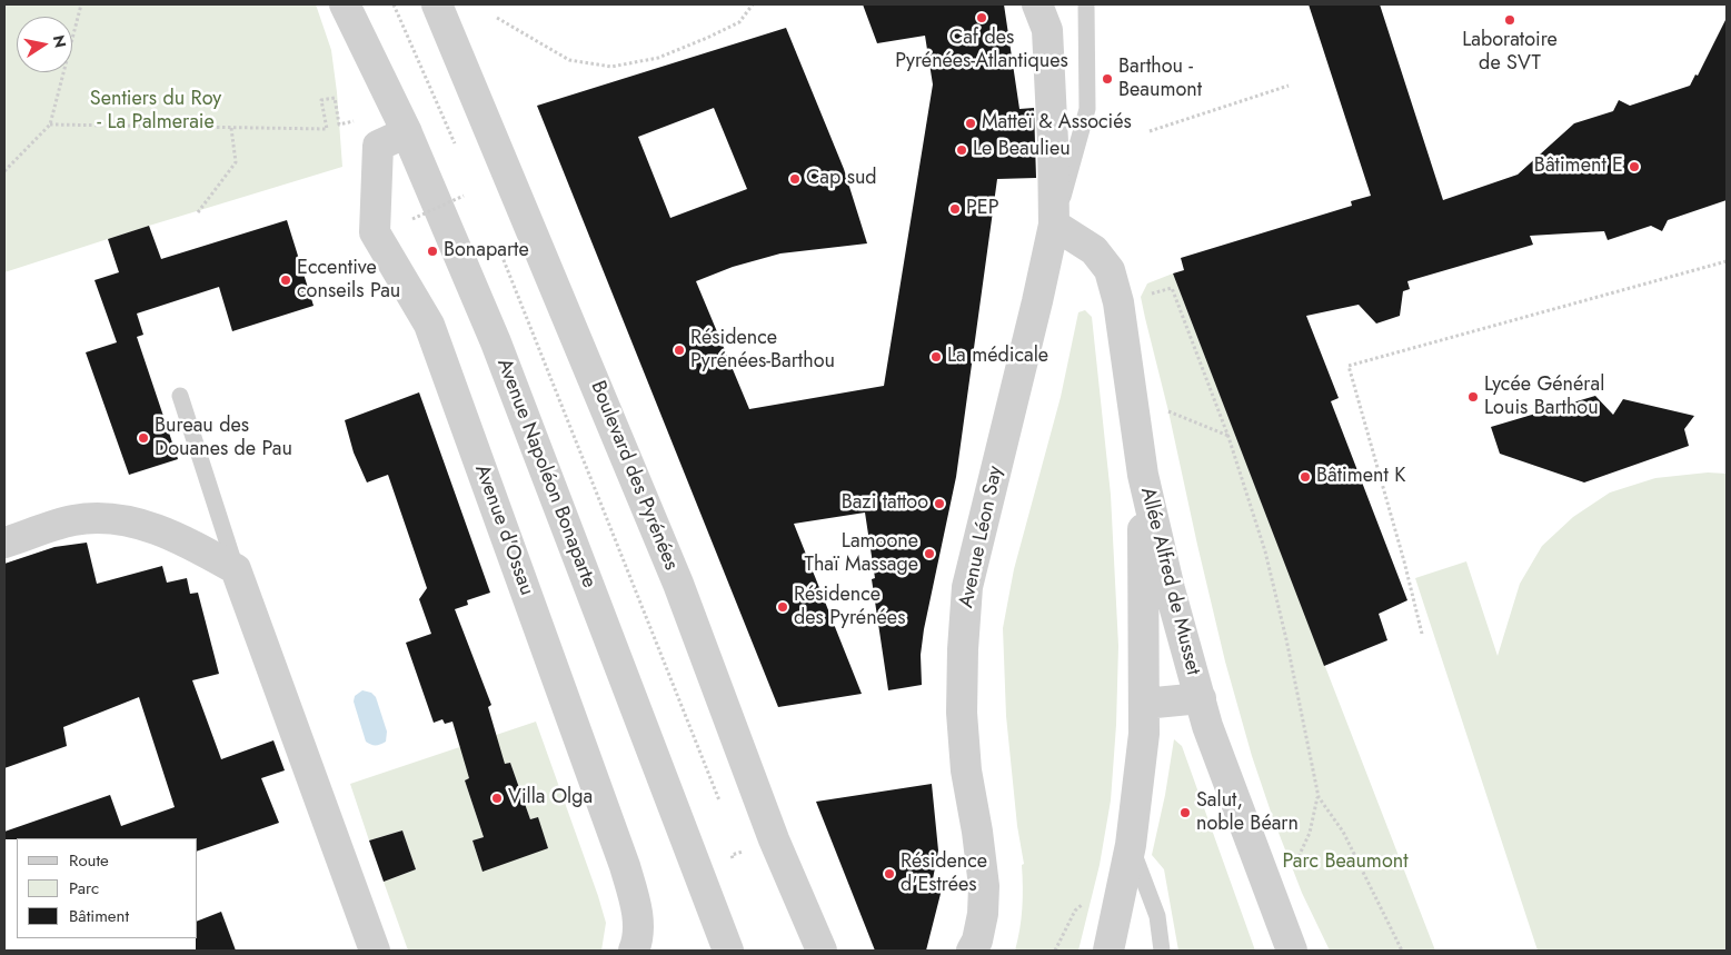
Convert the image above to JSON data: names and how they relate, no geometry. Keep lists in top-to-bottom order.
{
  "streets": {
    "street": [
      "Avenue Napoléon Bonaparte",
      "Boulevard des Pyrénées",
      "Avenue d'Ossau",
      "Avenue Léon Say",
      "Allée Alfred de Musset"
    ]
  },
  "crossings": [
    ["Avenue Napoléon Bonaparte", "Avenue d'Ossau"],
    ["Avenue Léon Say", "Allée Alfred de Musset"]
  ],
  "parks": ["Sentiers du Roy - La Palmeraie", "Parc Beaumont"],
  "places": [
    "Caf des Pyrénées-Atlantiques",
    "Laboratoire de SVT",
    "Barthou - Beaumont",
    "Matteï & Associés",
    "Le Beaulieu",
    "Bâtiment E",
    "Cap sud",
    "PEP",
    "Bonaparte",
    "Eccentive conseils Pau",
    "Résidence Pyrénées-Barthou",
    "La médicale",
    "Lycée Général Louis Barthou",
    "Bureau des Douanes de Pau",
    "Bâtiment K",
    "Bazi tattoo",
    "Lamoone Thaï Massage",
    "Résidence des Pyrénées",
    "Villa Olga",
    "Salut, noble Béarn",
    "Résidence d'Estrées"
  ],
  "legend": ["Route", "Parc", "Bâtiment"],
  "north": "right"
}
